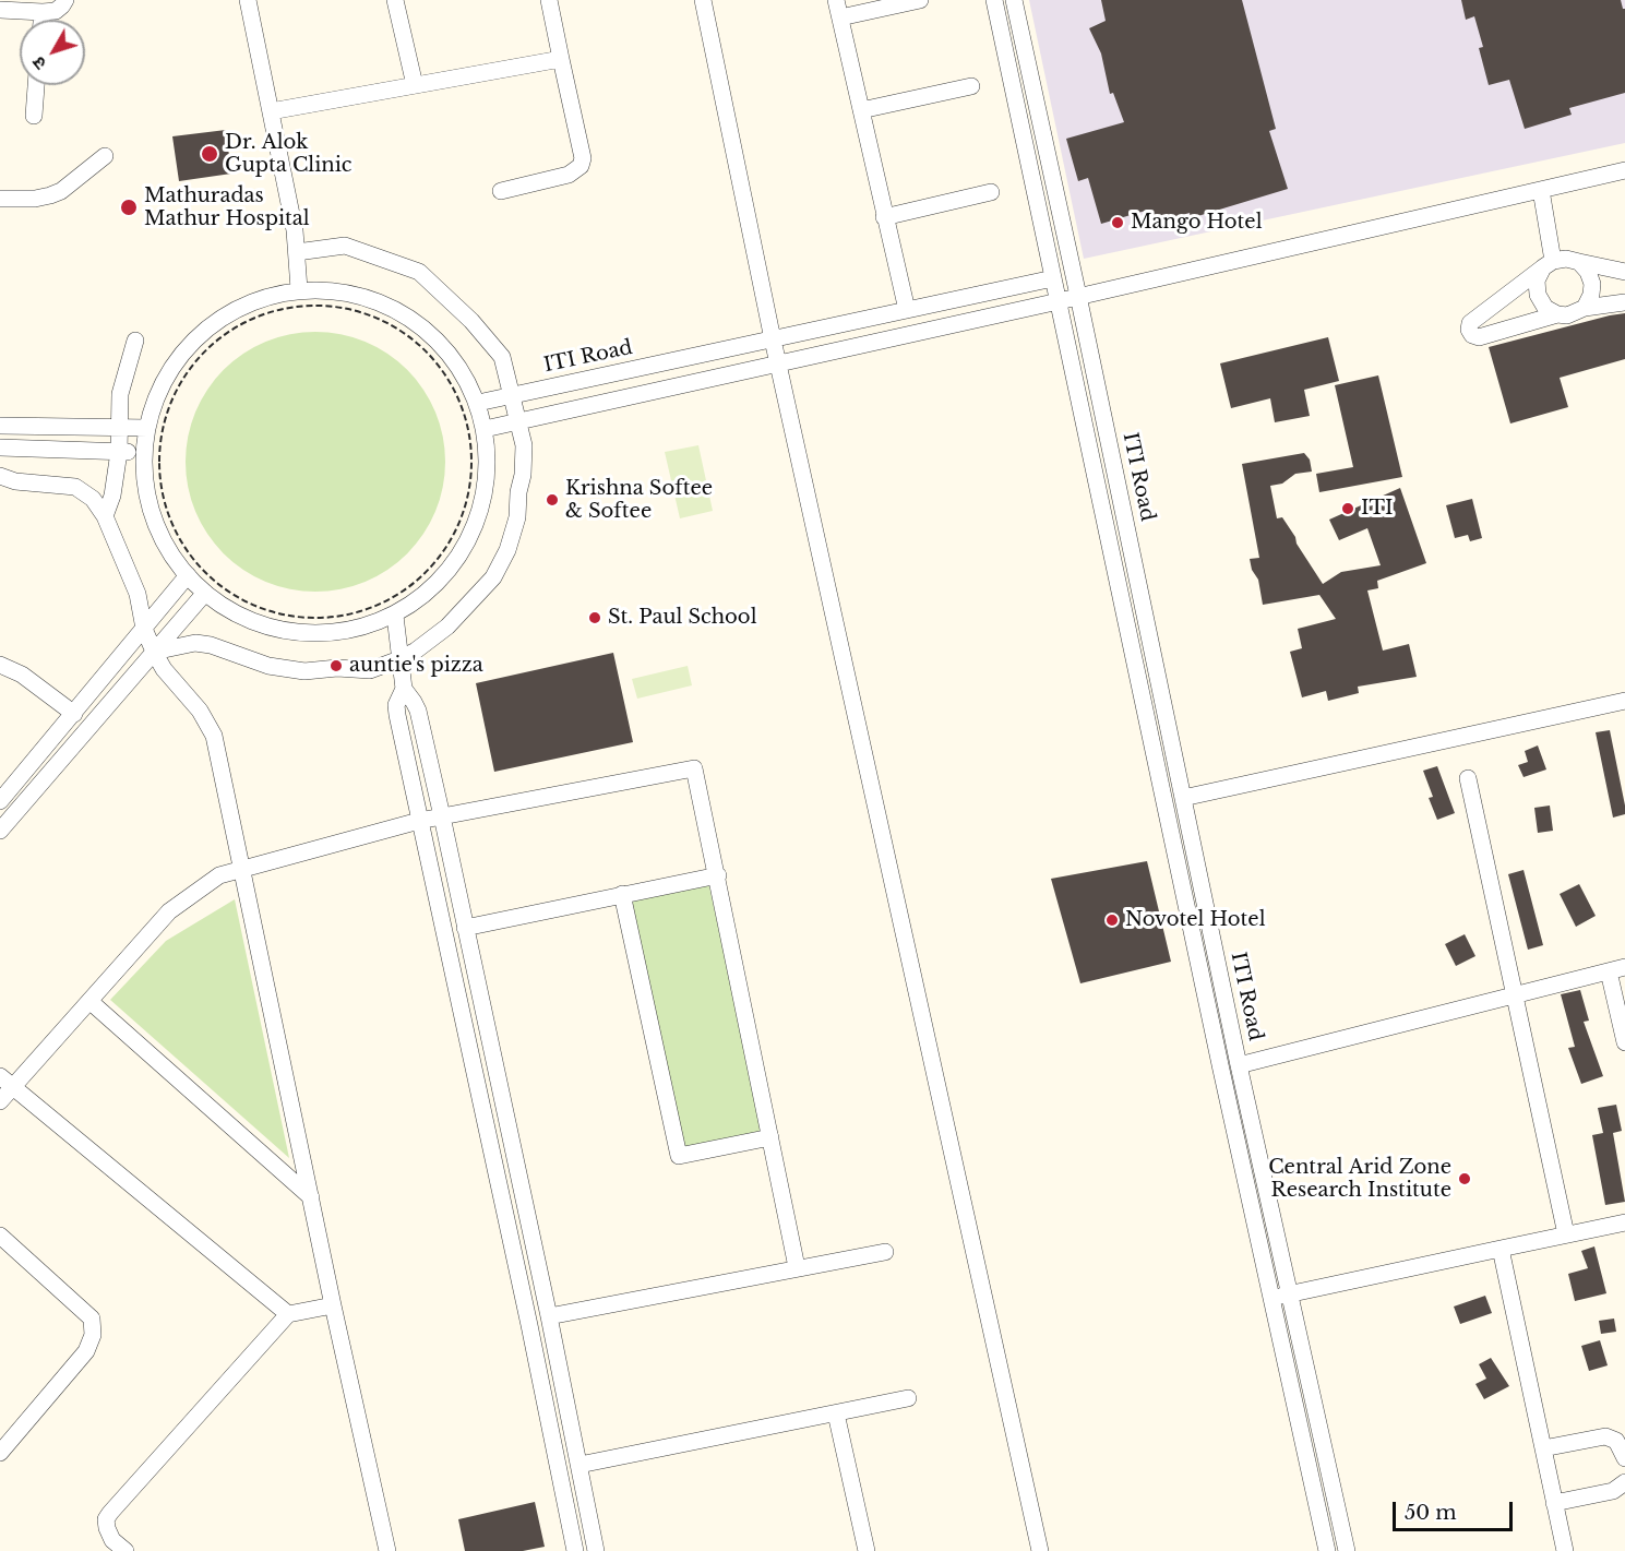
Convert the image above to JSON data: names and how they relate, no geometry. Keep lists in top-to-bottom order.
{
  "streets": {
    "street": ["ITI Road"]
  },
  "places": [
    "Dr. Alok Gupta Clinic",
    "Mathuradas Mathur Hospital",
    "Mango Hotel",
    "Krishna Softee & Softee",
    "ITI",
    "St. Paul School",
    "auntie's pizza",
    "Novotel Hotel",
    "Central Arid Zone Research Institute"
  ],
  "scale_bar": "50 m",
  "north": "bottom left"
}
